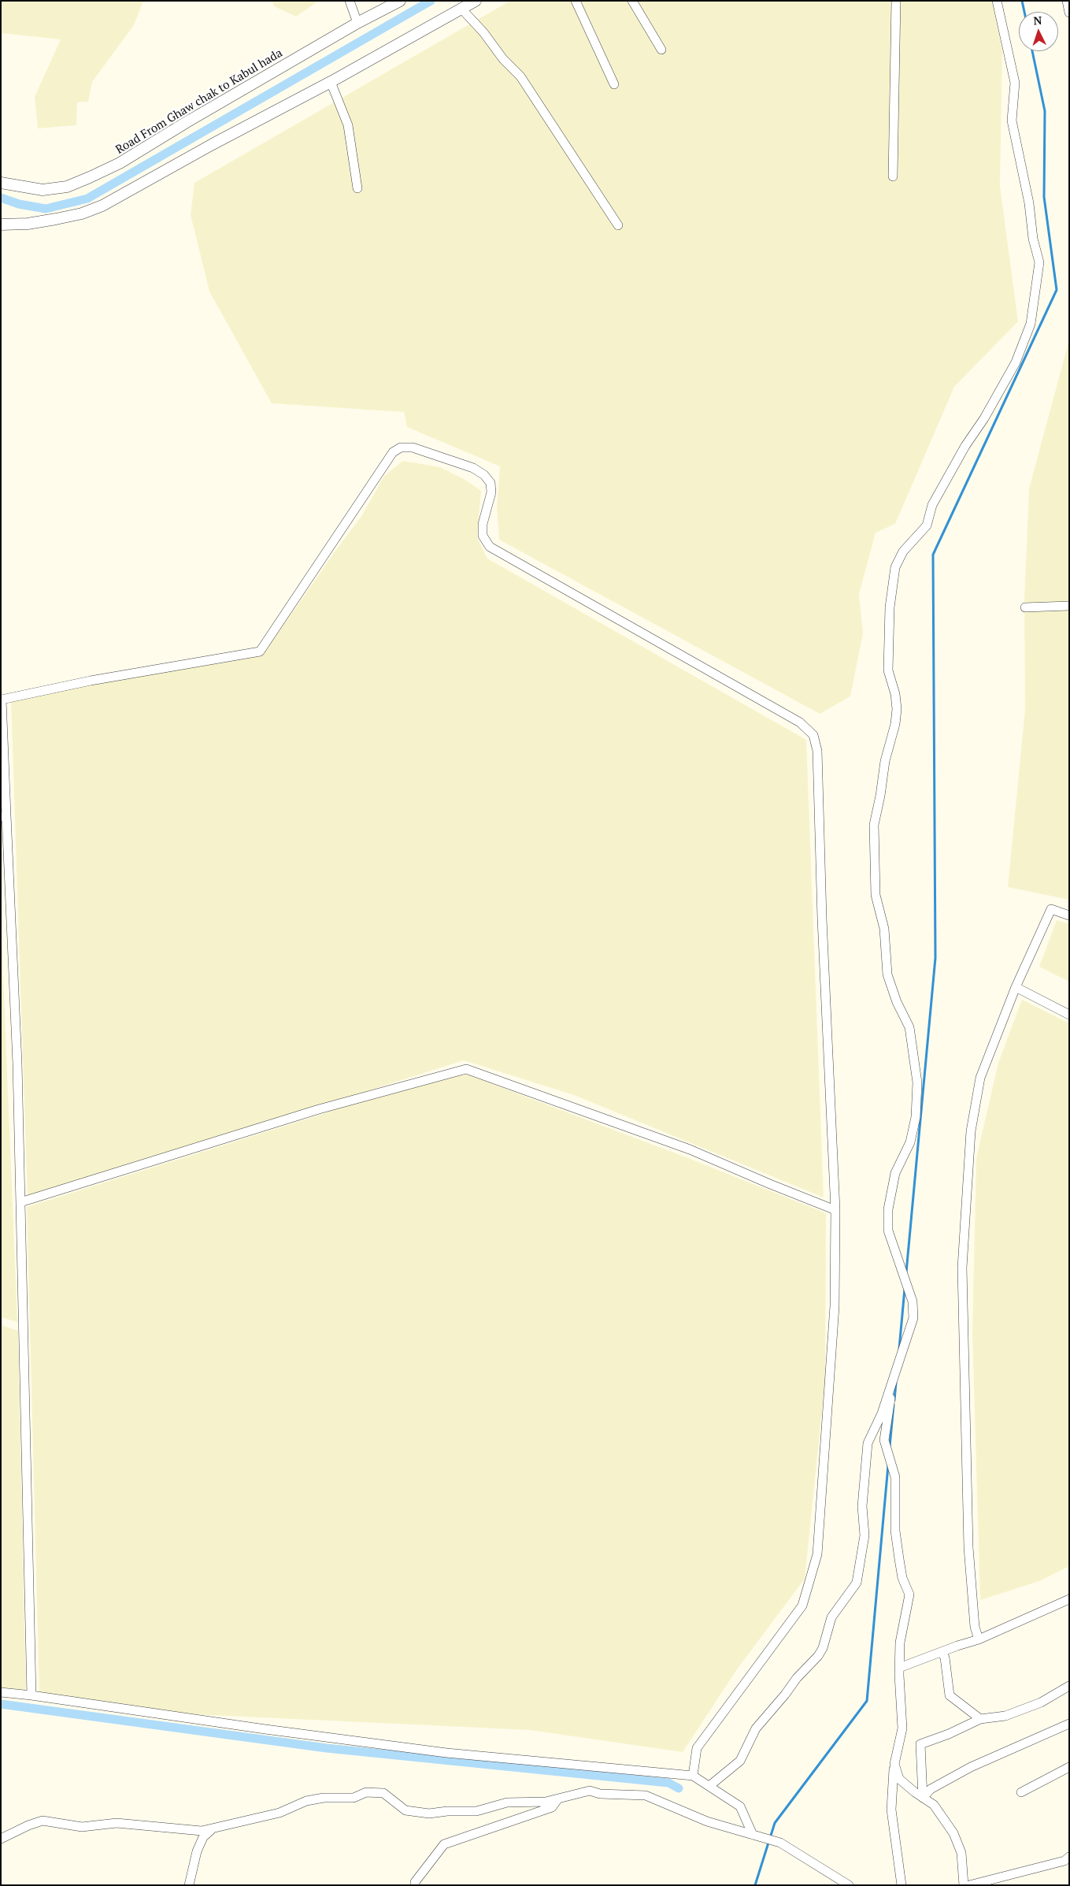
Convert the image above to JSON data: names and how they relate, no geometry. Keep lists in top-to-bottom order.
{
  "streets": {
    "street": ["Road From Ghaw chak to Kabul hada"]
  },
  "north": "top"
}
